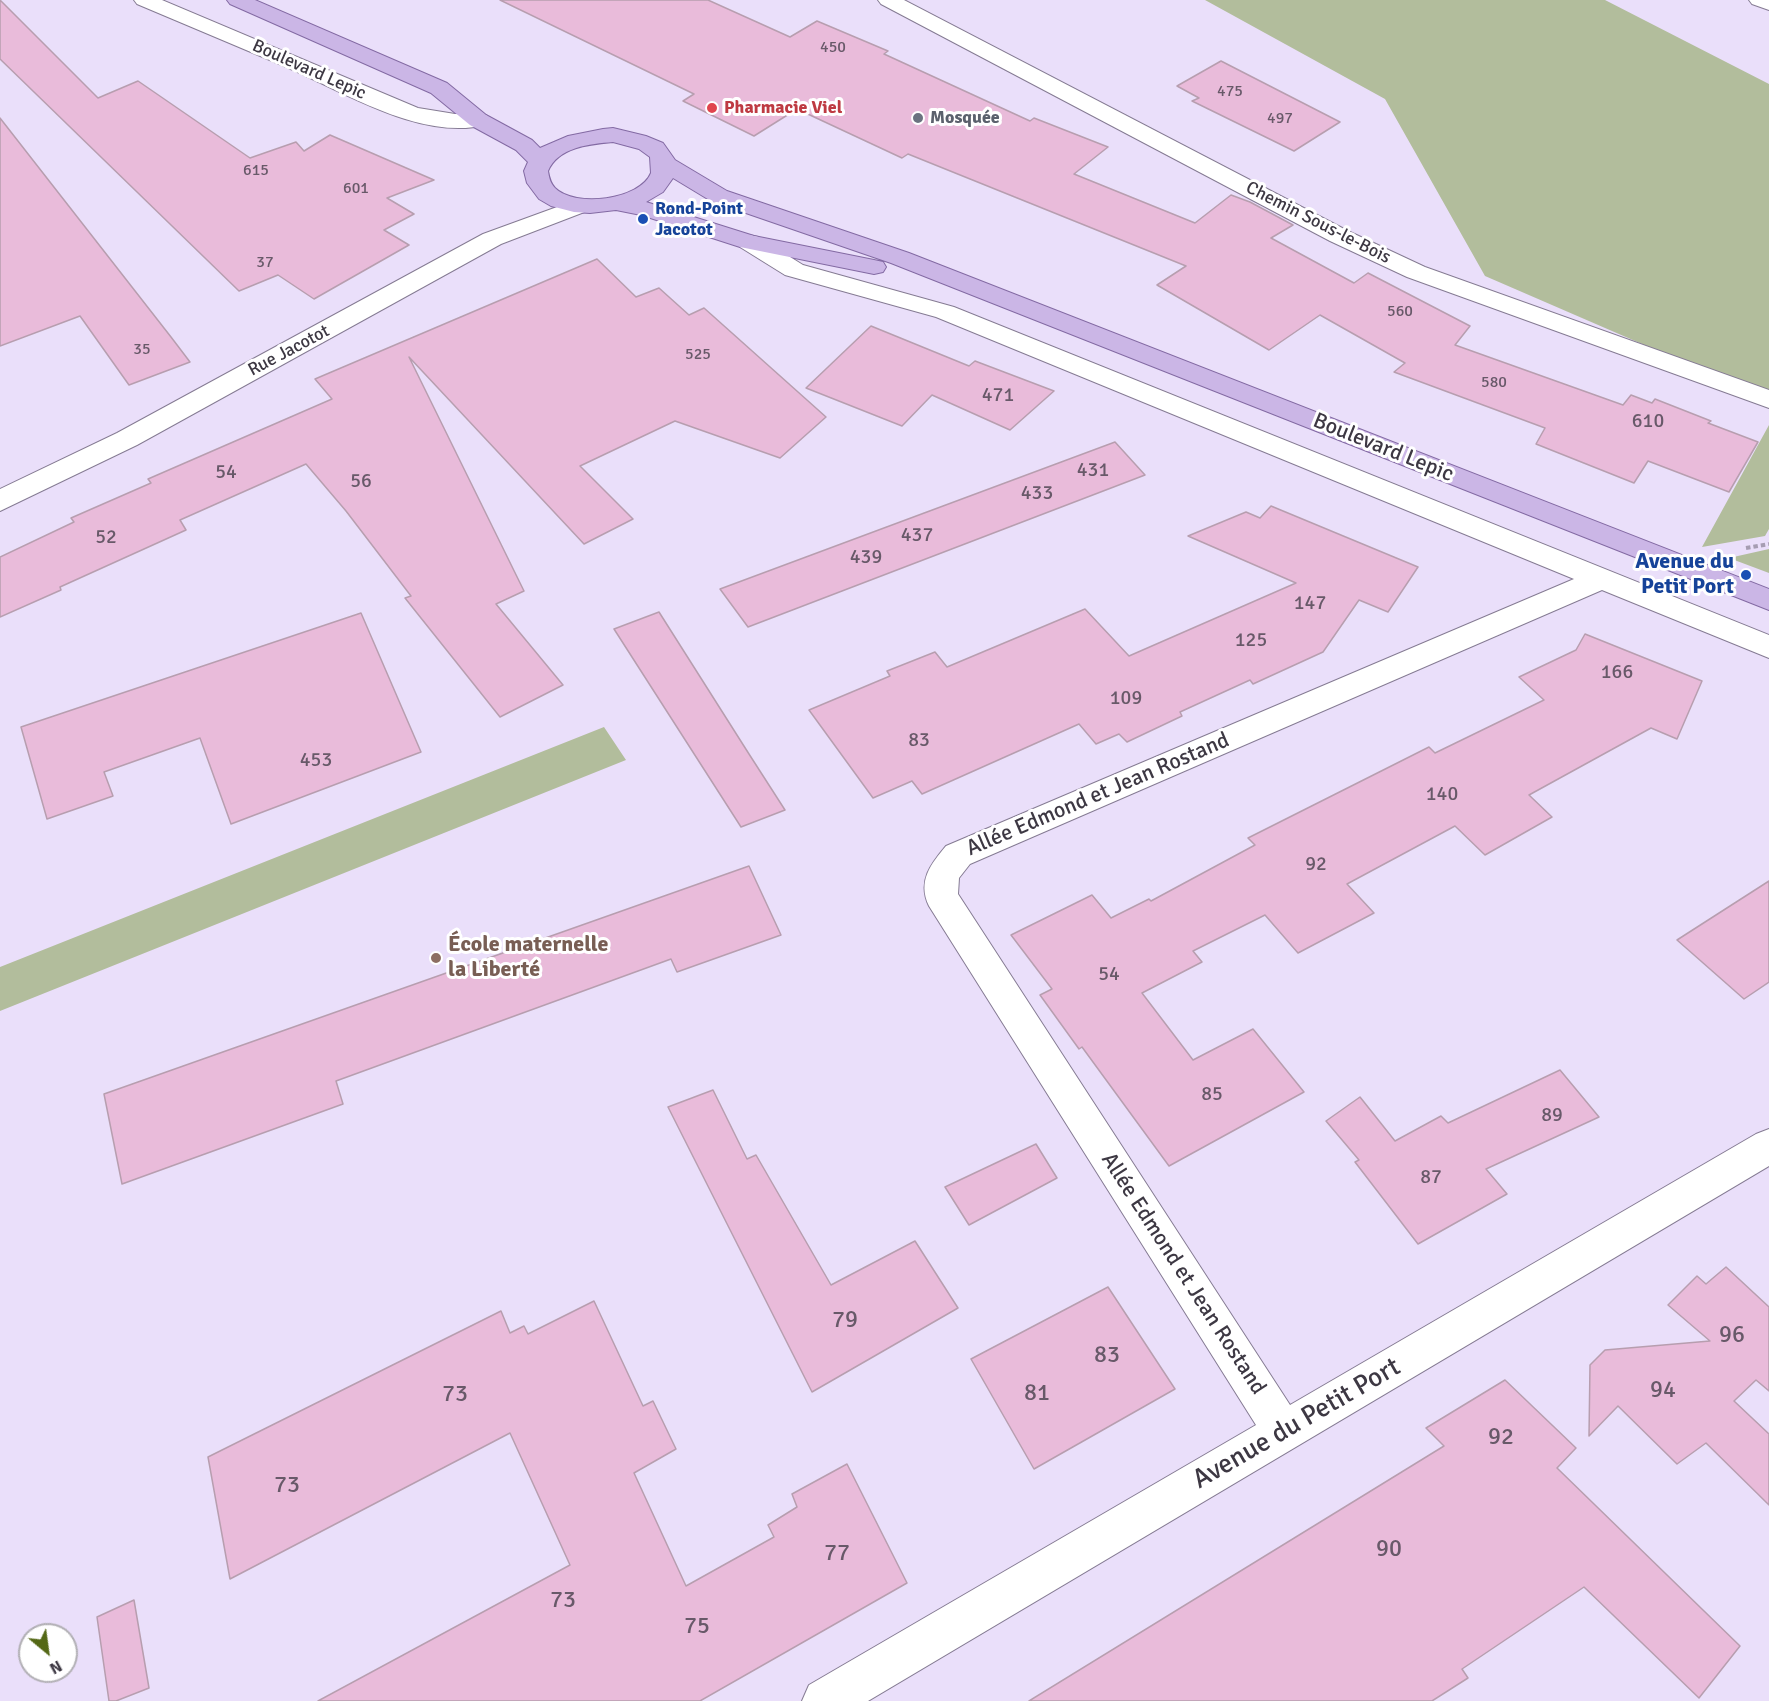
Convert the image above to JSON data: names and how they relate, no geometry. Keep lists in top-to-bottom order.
{
  "streets": {
    "main road": ["Boulevard Lepic"],
    "street": [
      "Chemin Sous-le-Bois",
      "Rue Jacotot",
      "Allée Edmond et Jean Rostand",
      "Avenue du Petit Port"
    ]
  },
  "crossings": [
    ["Boulevard Lepic", "Rue Jacotot"],
    ["Allée Edmond et Jean Rostand", "Avenue du Petit Port"]
  ],
  "places": [
    "Pharmacie Viel",
    "Mosquée",
    "Rond-Point Jacotot",
    "Avenue du Petit Port",
    "École maternelle la Liberté"
  ],
  "house_numbers": [
    "450",
    "475",
    "497",
    "615",
    "601",
    "37",
    "560",
    "35",
    "525",
    "580",
    "471",
    "610",
    "431",
    "54",
    "56",
    "433",
    "437",
    "52",
    "439",
    "147",
    "125",
    "166",
    "109",
    "83",
    "453",
    "140",
    "92",
    "54",
    "85",
    "89",
    "87",
    "79",
    "96",
    "83",
    "94",
    "81",
    "73",
    "92",
    "73",
    "90",
    "77",
    "73",
    "75"
  ],
  "north": "bottom right"
}
